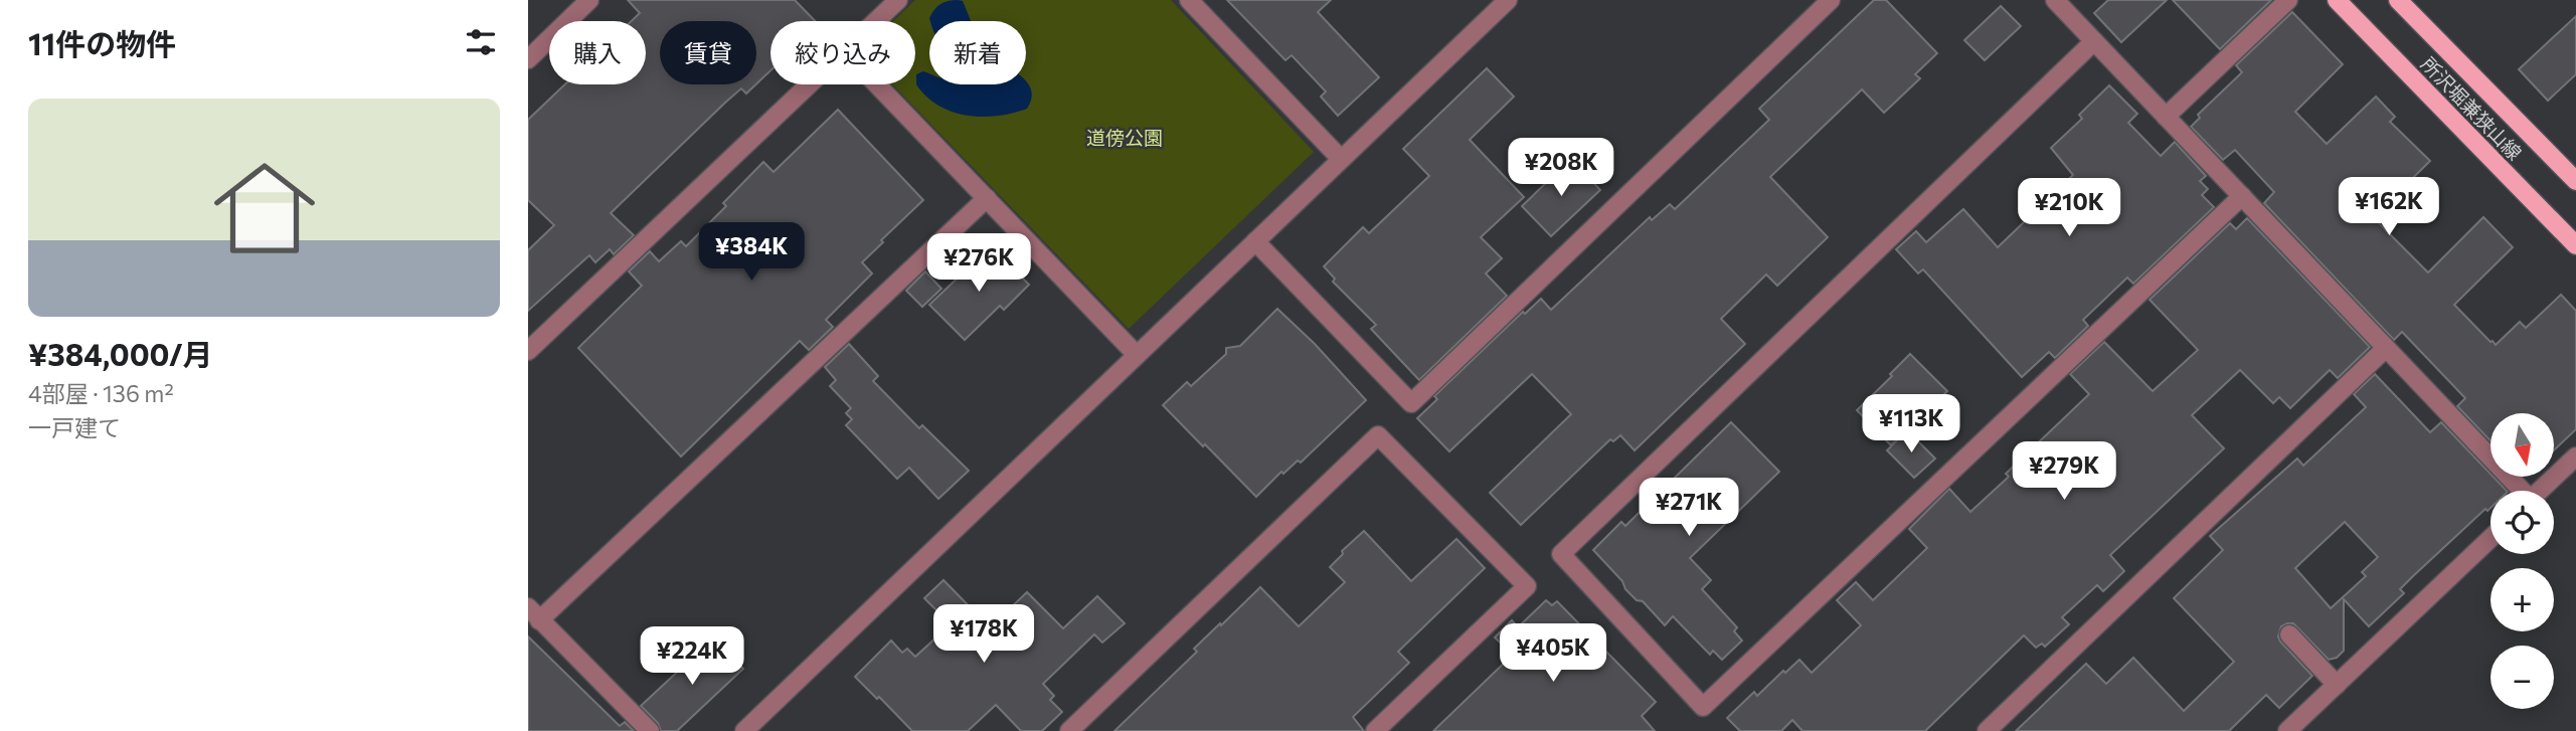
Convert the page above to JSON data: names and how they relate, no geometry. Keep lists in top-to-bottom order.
{
  "streets": {
    "main road": ["所沢堀兼狭山線"]
  },
  "parks": ["道傍公園"],
  "north": "bottom",
  "page": {
    "heading": "11件の物件",
    "chip": [
      "購入",
      "賃貸",
      "絞り込み",
      "新着"
    ],
    "list": [
      {
        "name": "¥384,000/月",
        "note": "4部屋 · 136 m² · 一戸建て"
      }
    ],
    "price": [
      "¥208K",
      "¥162K",
      "¥210K",
      "¥384K",
      "¥276K",
      "¥113K",
      "¥279K",
      "¥271K",
      "¥178K",
      "¥405K",
      "¥224K"
    ],
    "map_buttons": ["+", "−"]
  }
}
